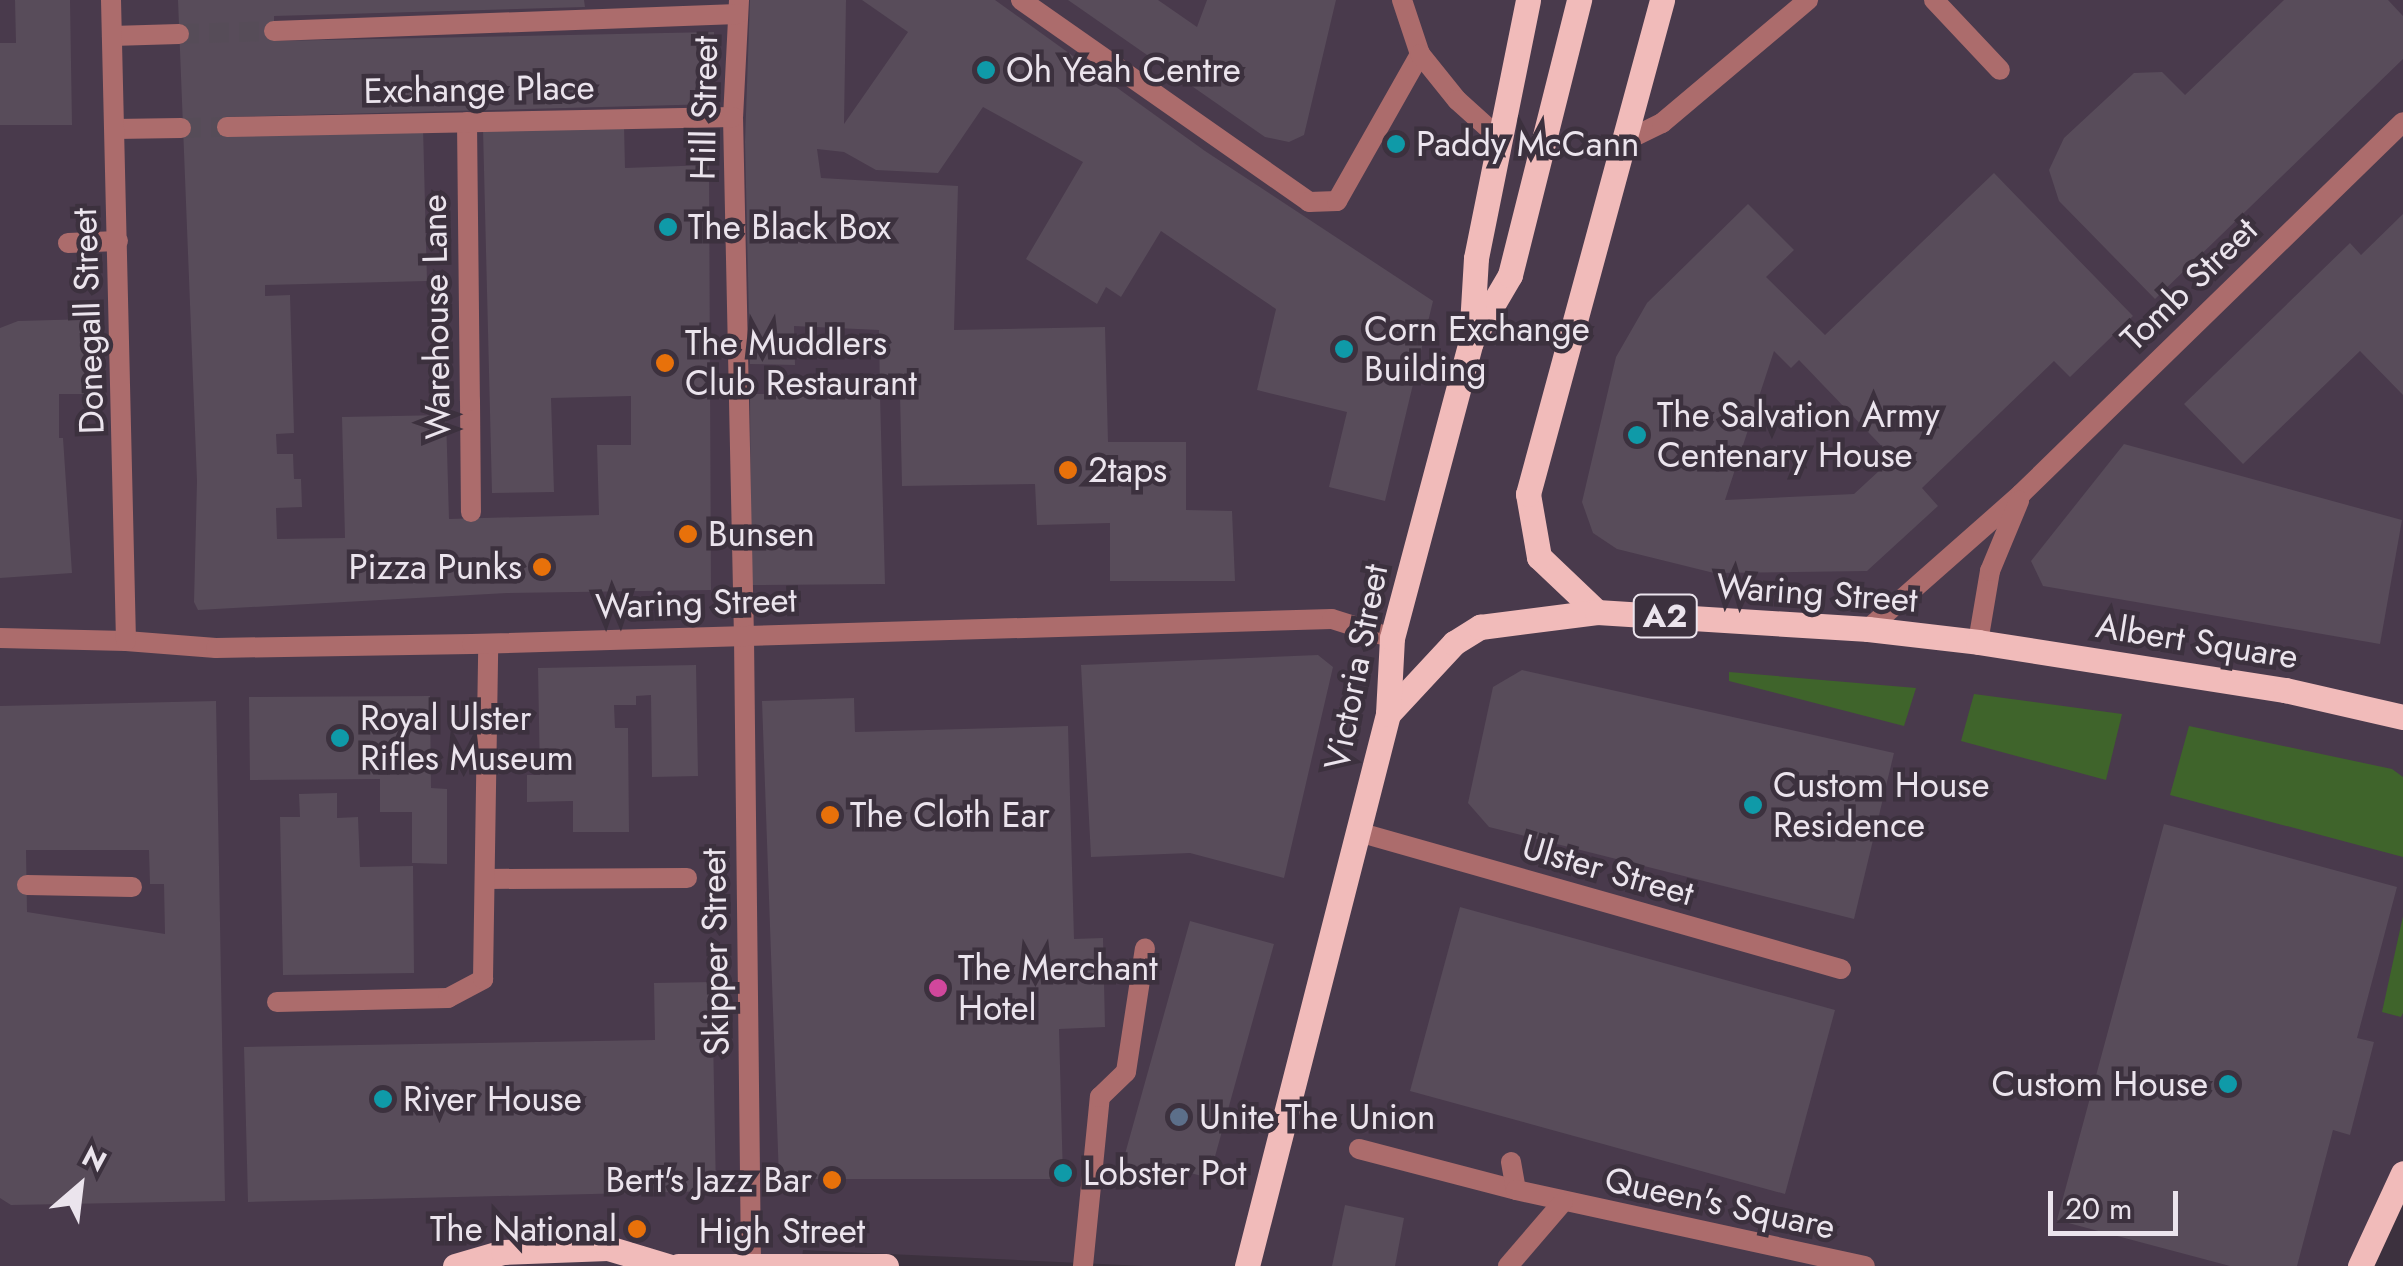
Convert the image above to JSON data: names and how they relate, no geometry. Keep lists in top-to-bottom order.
{
  "streets": {
    "main road": [
      "Waring Street",
      "A2",
      "Albert Square",
      "Victoria Street",
      "High Street"
    ],
    "street": [
      "Exchange Place",
      "Hill Street",
      "Tomb Street",
      "Warehouse Lane",
      "Donegall Street",
      "Ulster Street",
      "Skipper Street",
      "Queen's Square"
    ]
  },
  "crossings": [
    ["Exchange Place", "Hill Street"],
    ["Exchange Place", "Warehouse Lane"],
    ["Hill Street", "Waring Street"],
    ["Hill Street", "Skipper Street"],
    ["Tomb Street", "Waring Street"],
    ["Tomb Street", "Albert Square"],
    ["Donegall Street", "Waring Street"],
    ["Waring Street", "A2"],
    ["Waring Street", "Albert Square"],
    ["Waring Street", "Victoria Street"],
    ["Waring Street", "Skipper Street"],
    ["A2", "Victoria Street"],
    ["Victoria Street", "Ulster Street"],
    ["Skipper Street", "High Street"]
  ],
  "places": [
    "Oh Yeah Centre",
    "Paddy McCann",
    "The Black Box",
    "Corn Exchange Building",
    "The Muddlers Club Restaurant",
    "The Salvation Army Centenary House",
    "2taps",
    "Bunsen",
    "Pizza Punks",
    "Royal Ulster Rifles Museum",
    "Custom House Residence",
    "The Cloth Ear",
    "The Merchant Hotel",
    "Custom House",
    "River House",
    "Unite The Union",
    "Lobster Pot",
    "Bert's Jazz Bar",
    "The National"
  ],
  "scale_bar": "20 m",
  "north": "top right"
}
